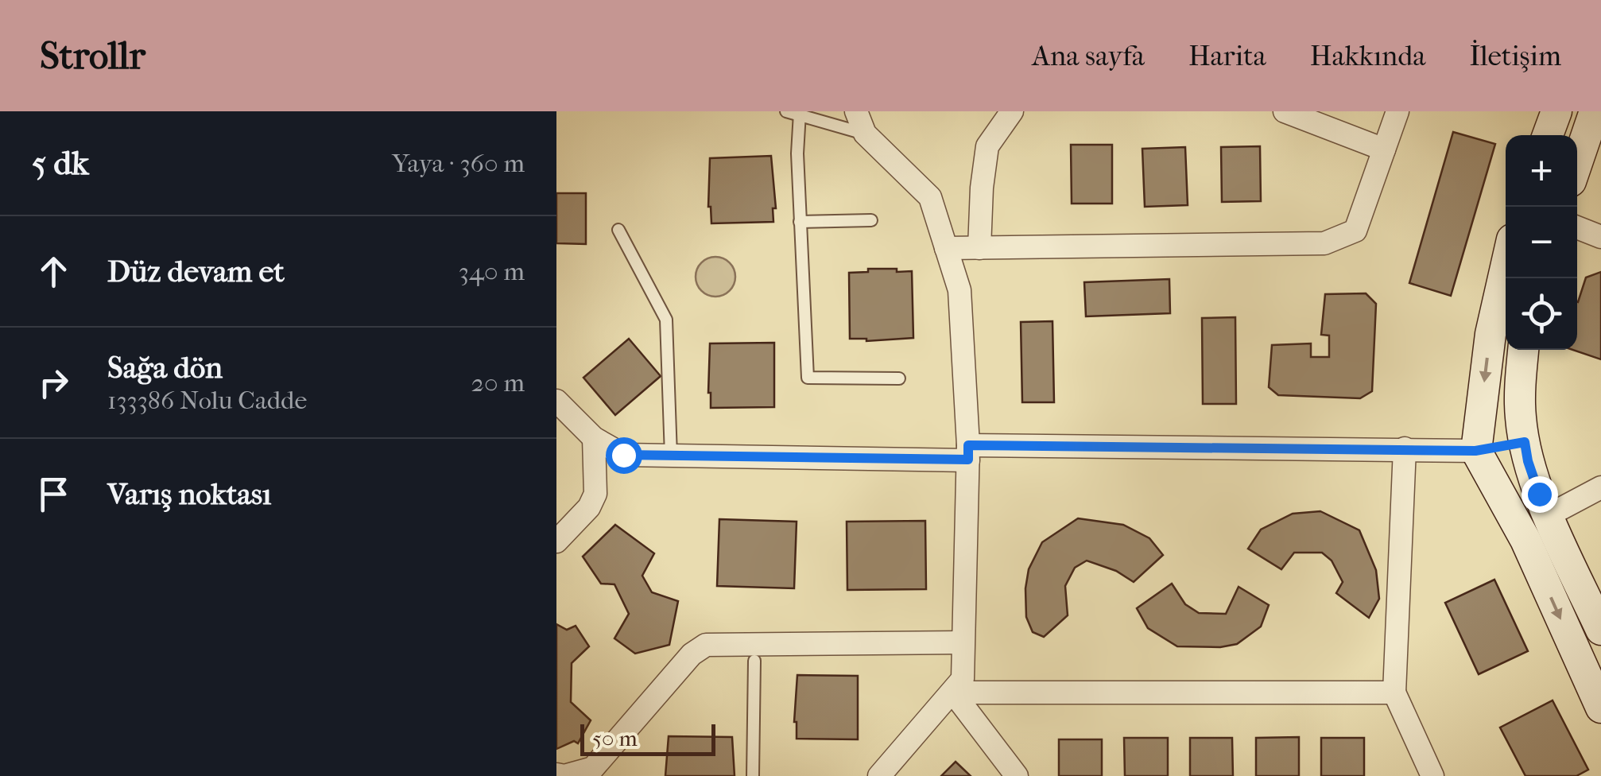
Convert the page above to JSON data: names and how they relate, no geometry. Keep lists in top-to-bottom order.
{
  "scale_bar": "50 m",
  "page": {
    "header": "Strollr",
    "nav": [
      "Ana sayfa",
      "Harita",
      "Hakkında",
      "İletişim"
    ],
    "heading": ["5 dk", "Yaya · 360 m"],
    "map_buttons": ["+", "−"],
    "list": [
      ["Düz devam et", "340 m"],
      ["Sağa dön", "133386 Nolu Cadde", "20 m"],
      "Varış noktası"
    ],
    "scale": "50 m"
  }
}
